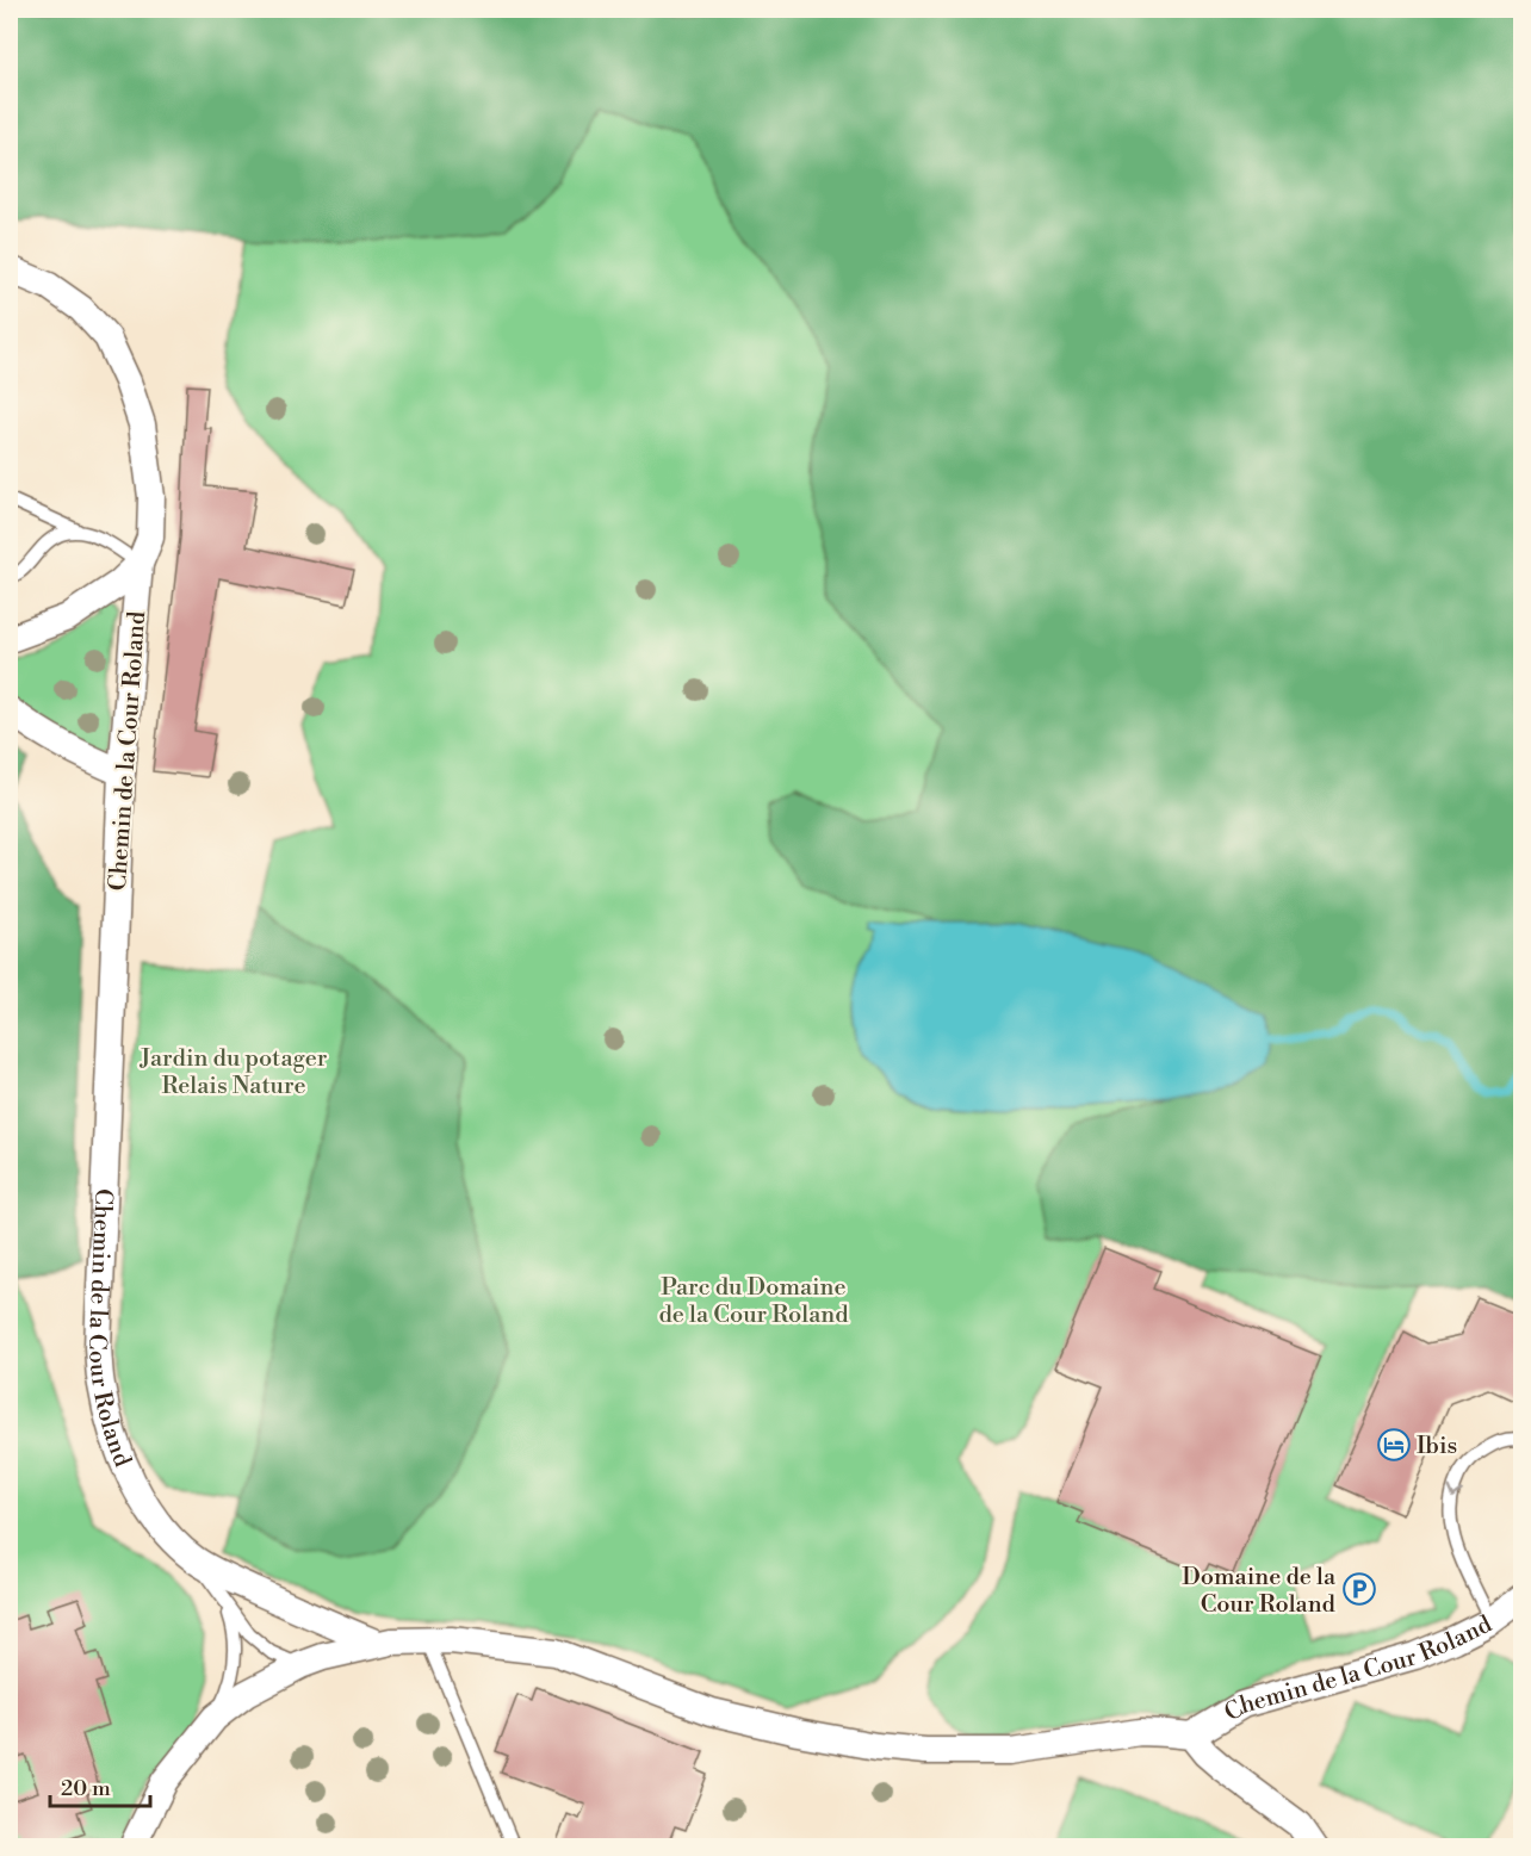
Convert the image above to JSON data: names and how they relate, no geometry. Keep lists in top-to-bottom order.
{
  "streets": {
    "street": ["Chemin de la Cour Roland"]
  },
  "parks": ["Jardin du potager Relais Nature", "Parc du Domaine de la Cour Roland"],
  "places": {
    "hotel": ["Ibis"],
    "parking": ["Domaine de la Cour Roland"]
  },
  "scale_bar": "20 m"
}
